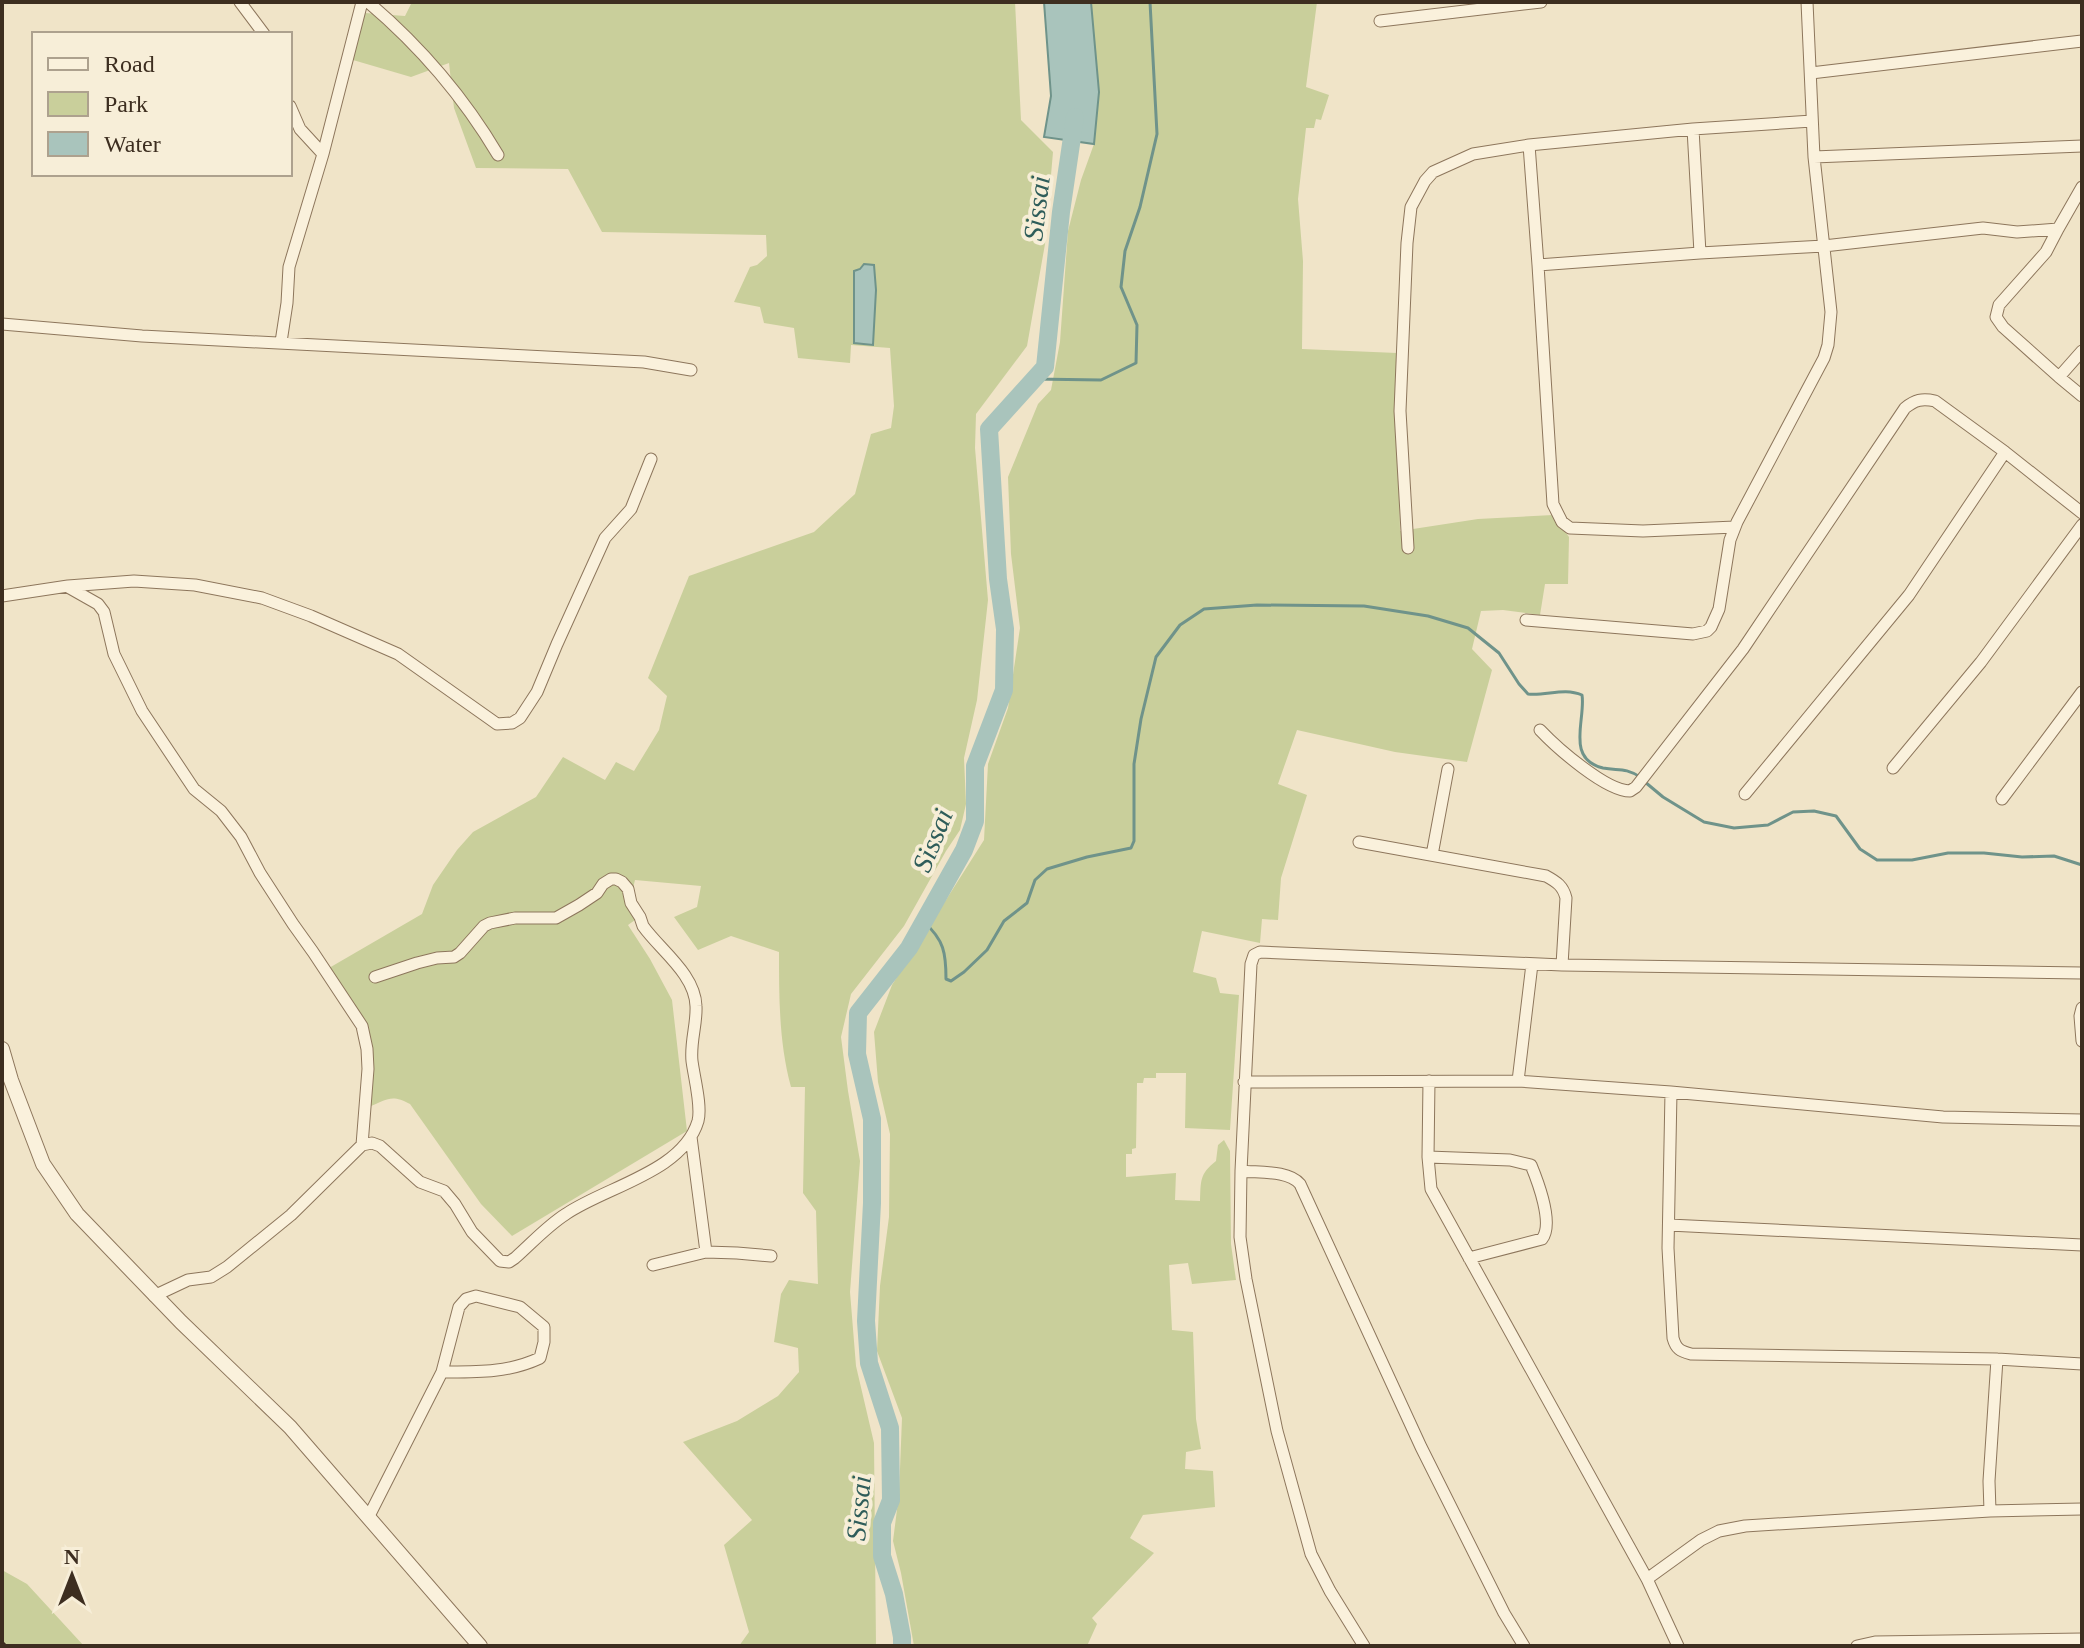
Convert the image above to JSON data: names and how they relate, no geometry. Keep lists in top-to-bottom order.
{
  "water": ["Sissai"],
  "legend": ["Road", "Park", "Water"],
  "north": "top"
}
